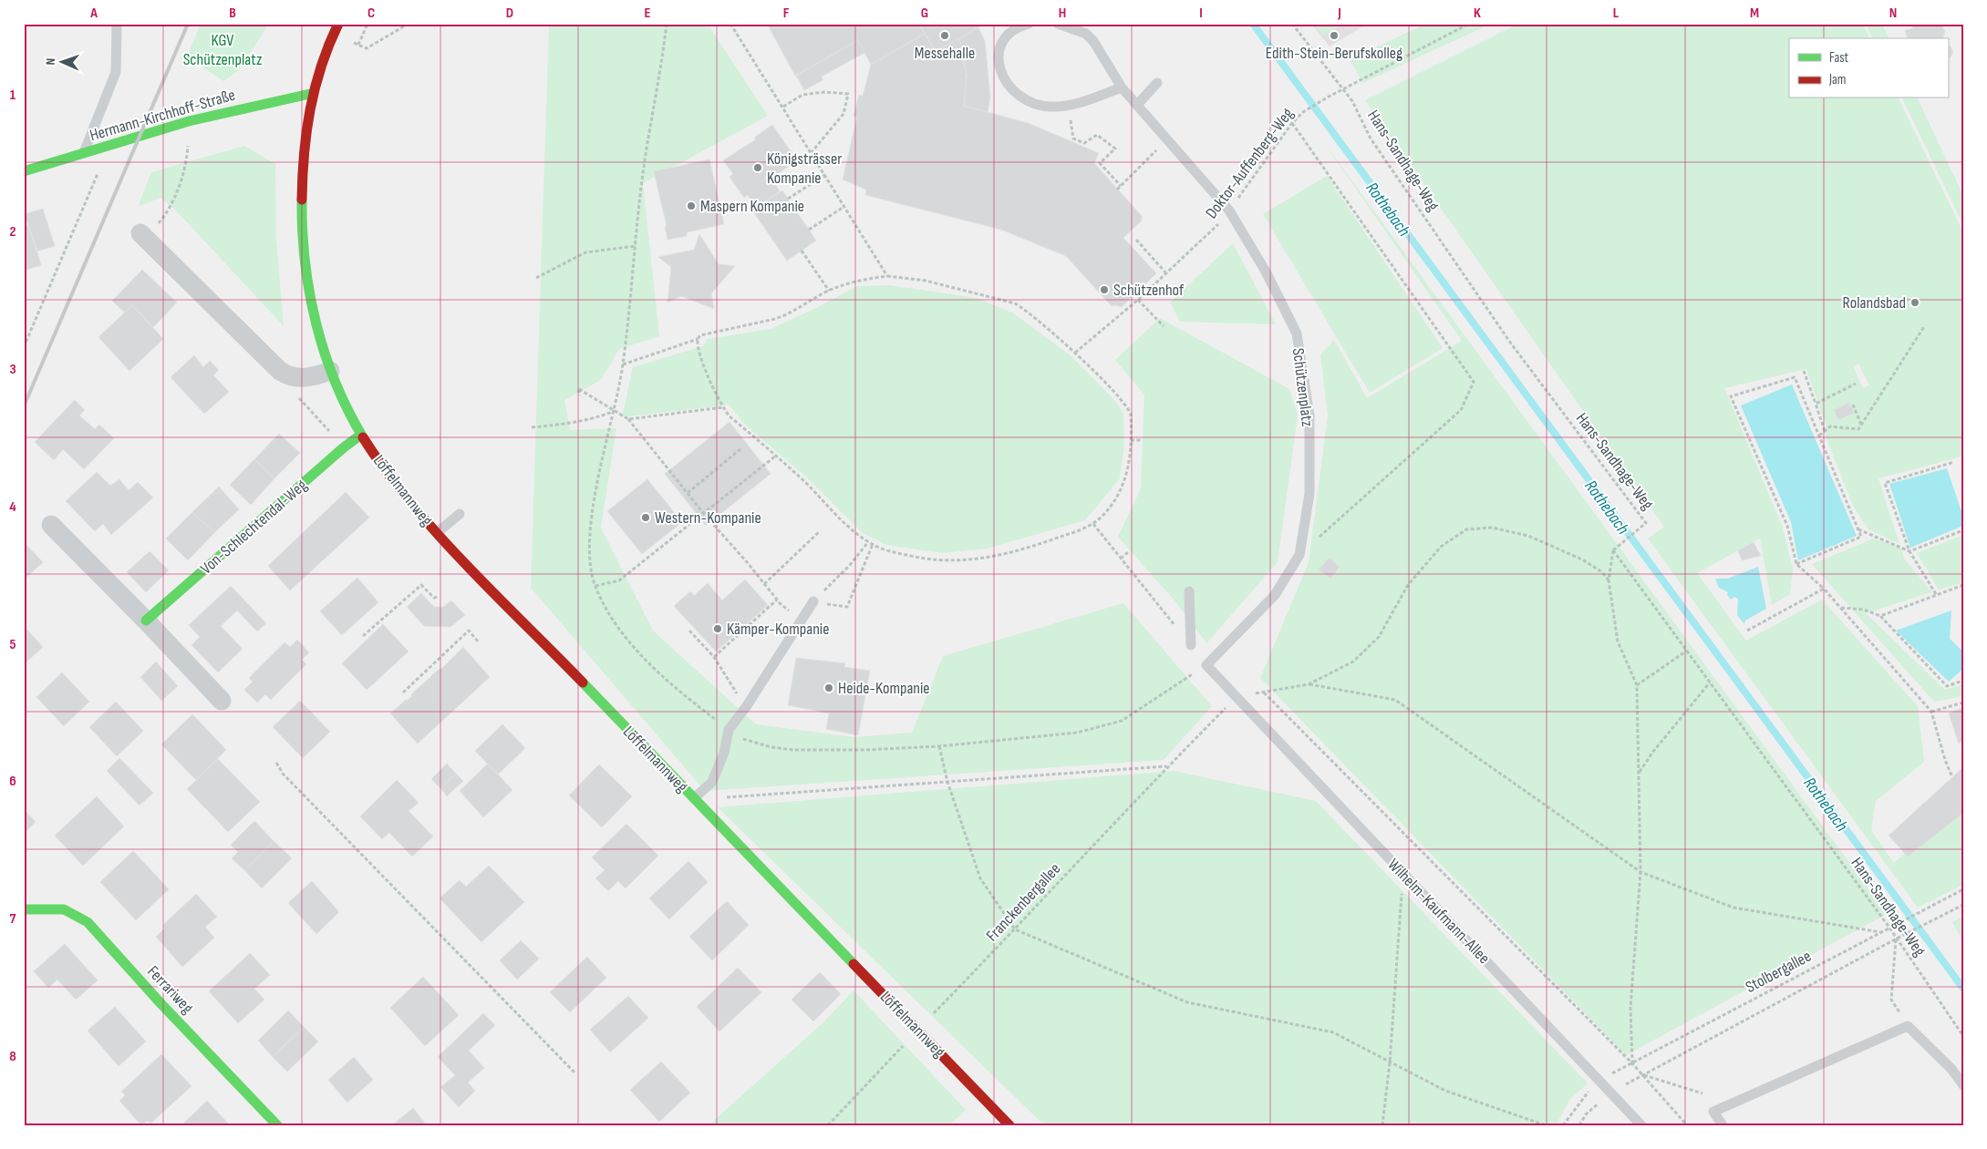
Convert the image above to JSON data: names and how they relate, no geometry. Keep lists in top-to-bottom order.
{
  "streets": {
    "street": [
      "Hermann-Kirchhoff-Straße",
      "Löffelmannweg",
      "Von-Schlechtendal-Weg",
      "Ferrariweg"
    ],
    "lane": ["Schützenplatz", "Wilhelm-Kaufmann-Allee"],
    "path": [
      "Hans-Sandhage-Weg",
      "Doktor-Auffenberg-Weg",
      "Franckenbergallee",
      "Stolbergallee"
    ]
  },
  "crossings": [
    ["Hermann-Kirchhoff-Straße", "Löffelmannweg"],
    ["Hans-Sandhage-Weg", "Doktor-Auffenberg-Weg"],
    ["Hans-Sandhage-Weg", "Stolbergallee"],
    ["Doktor-Auffenberg-Weg", "Schützenplatz"],
    ["Löffelmannweg", "Von-Schlechtendal-Weg"],
    ["Löffelmannweg", "Franckenbergallee"],
    ["Franckenbergallee", "Wilhelm-Kaufmann-Allee"]
  ],
  "water": ["Rothebach"],
  "parks": ["KGV Schützenplatz"],
  "places": [
    "Messehalle",
    "Edith-Stein-Berufskolleg",
    "Königsträsser Kompanie",
    "Maspern Kompanie",
    "Schützenhof",
    "Rolandsbad",
    "Western-Kompanie",
    "Kämper-Kompanie",
    "Heide-Kompanie"
  ],
  "legend": ["Fast", "Jam"],
  "north": "left",
  "grid": {
    "columns": [
      "A",
      "B",
      "C",
      "D",
      "E",
      "F",
      "G",
      "H",
      "I",
      "J",
      "K",
      "L",
      "M",
      "N"
    ],
    "rows": [
      "1",
      "2",
      "3",
      "4",
      "5",
      "6",
      "7",
      "8"
    ]
  }
}
